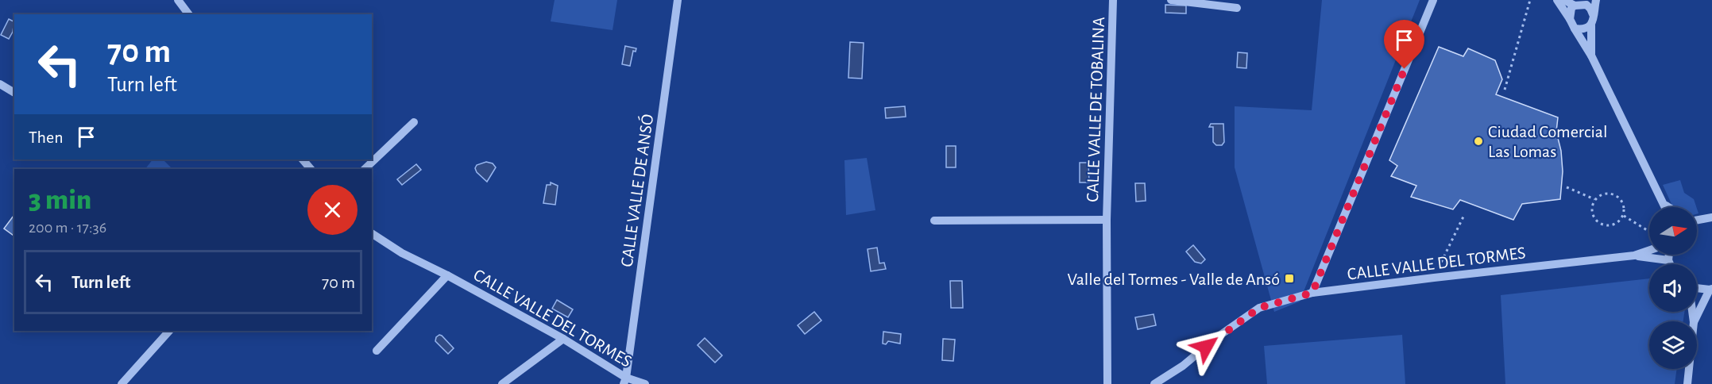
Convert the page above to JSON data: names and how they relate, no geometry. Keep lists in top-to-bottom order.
{
  "streets": {
    "street": ["CALLE VALLE DE TOBALINA", "CALLE VALLE DE ANSÓ", "CALLE VALLE DEL TORMES"]
  },
  "crossings": [
    ["CALLE VALLE DE ANSÓ", "CALLE VALLE DEL TORMES"]
  ],
  "places": {
    "other": ["Ciudad Comercial Las Lomas"],
    "transit": ["Valle del Tormes - Valle de Ansó"]
  },
  "north": "right",
  "page": {
    "turn": ["70 m", "Turn left"],
    "then": "Then",
    "heading": ["3 min", "200 m · 17:36"],
    "list": [
      {
        "name": "Turn left",
        "value": "70 m"
      }
    ]
  }
}
